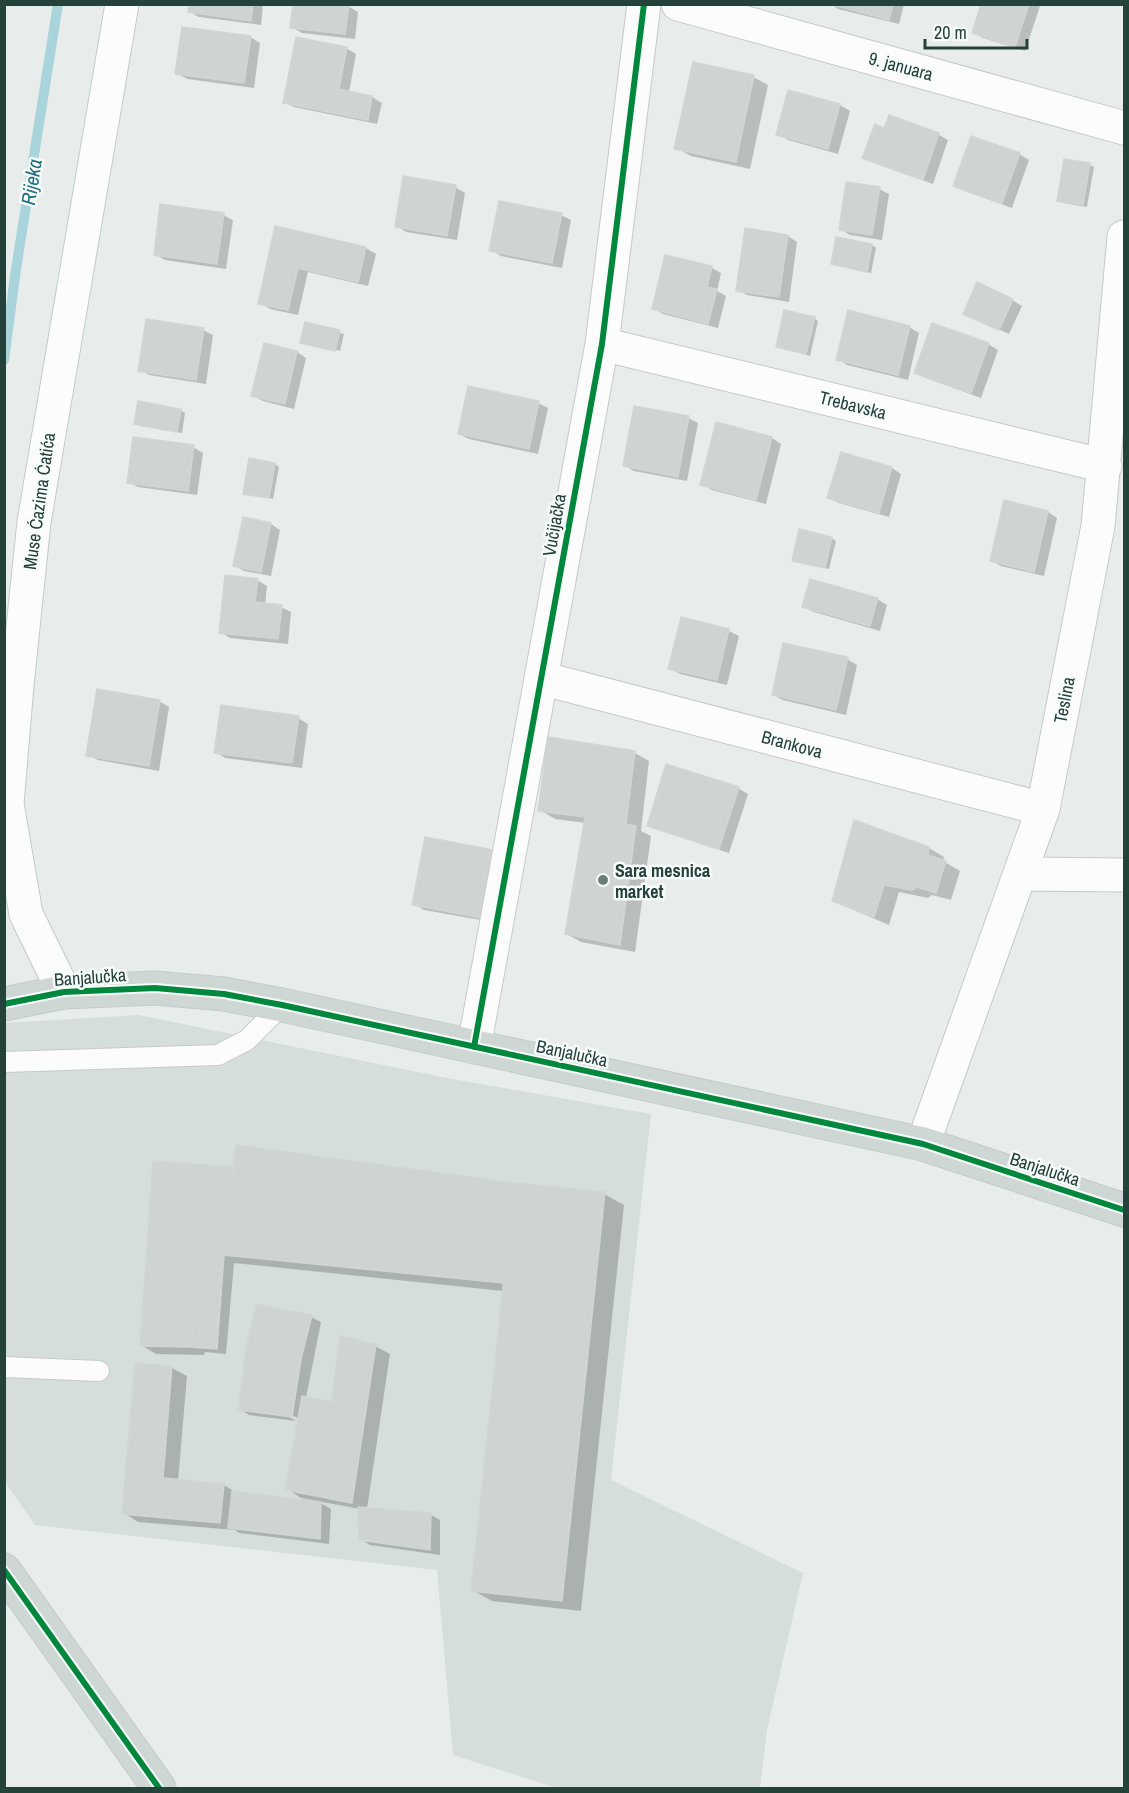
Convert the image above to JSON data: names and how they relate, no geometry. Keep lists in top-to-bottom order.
{
  "streets": {
    "main road": ["Banjalučka"],
    "street": [
      "9. januara",
      "Trebavska",
      "Muse Ćazima Ćatića",
      "Vučijačka",
      "Teslina",
      "Brankova"
    ]
  },
  "crossings": [
    ["Trebavska", "Vučijačka"],
    ["Trebavska", "Teslina"],
    ["Muse Ćazima Ćatića", "Banjalučka"],
    ["Vučijačka", "Brankova"],
    ["Vučijačka", "Banjalučka"],
    ["Teslina", "Brankova"],
    ["Teslina", "Banjalučka"]
  ],
  "water": ["Rijeka"],
  "places": ["Sara mesnica market"],
  "scale_bar": "20 m"
}
